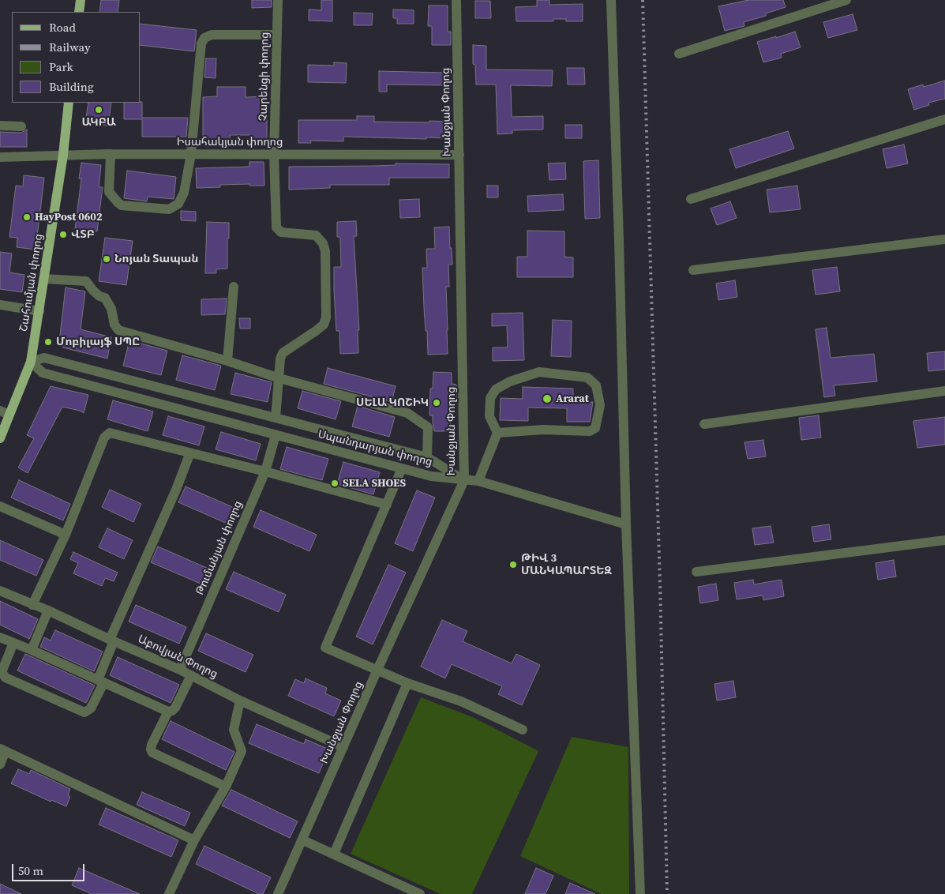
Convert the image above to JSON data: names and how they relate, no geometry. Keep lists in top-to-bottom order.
{
  "streets": {
    "main road": ["Շահումյան փողոց"],
    "street": [
      "Չարենցի փողոց",
      "Խանջյան Փողոց",
      "Իսահակյան փողոց",
      "Սպանդարյան փողոց",
      "Թումանյան փողոց",
      "Աբովյան Փողոց"
    ]
  },
  "crossings": [
    ["Չարենցի փողոց", "Իսահակյան փողոց"],
    ["Խանջյան Փողոց", "Իսահակյան փողոց"],
    ["Խանջյան Փողոց", "Սպանդարյան փողոց"],
    ["Խանջյան Փողոց", "Աբովյան Փողոց"],
    ["Իսահակյան փողոց", "Շահումյան փողոց"],
    ["Շահումյան փողոց", "Սպանդարյան փողոց"],
    ["Սպանդարյան փողոց", "Թումանյան փողոց"],
    ["Թումանյան փողոց", "Աբովյան Փողոց"]
  ],
  "places": [
    "ԱԿԲԱ",
    "HayPost 0602",
    "ՎՏԲ",
    "Նոյան Տապան",
    "Մոբիլայֆ ՍՊԸ",
    "Ararat",
    "ՍԵԼԱ ԿՈՇԻԿ",
    "SELA SHOES",
    "ԹԻՎ 3 ՄԱՆԿԱՊԱՐՏԵԶ"
  ],
  "legend": [
    "Road",
    "Railway",
    "Park",
    "Building"
  ],
  "scale_bar": "50 m"
}
